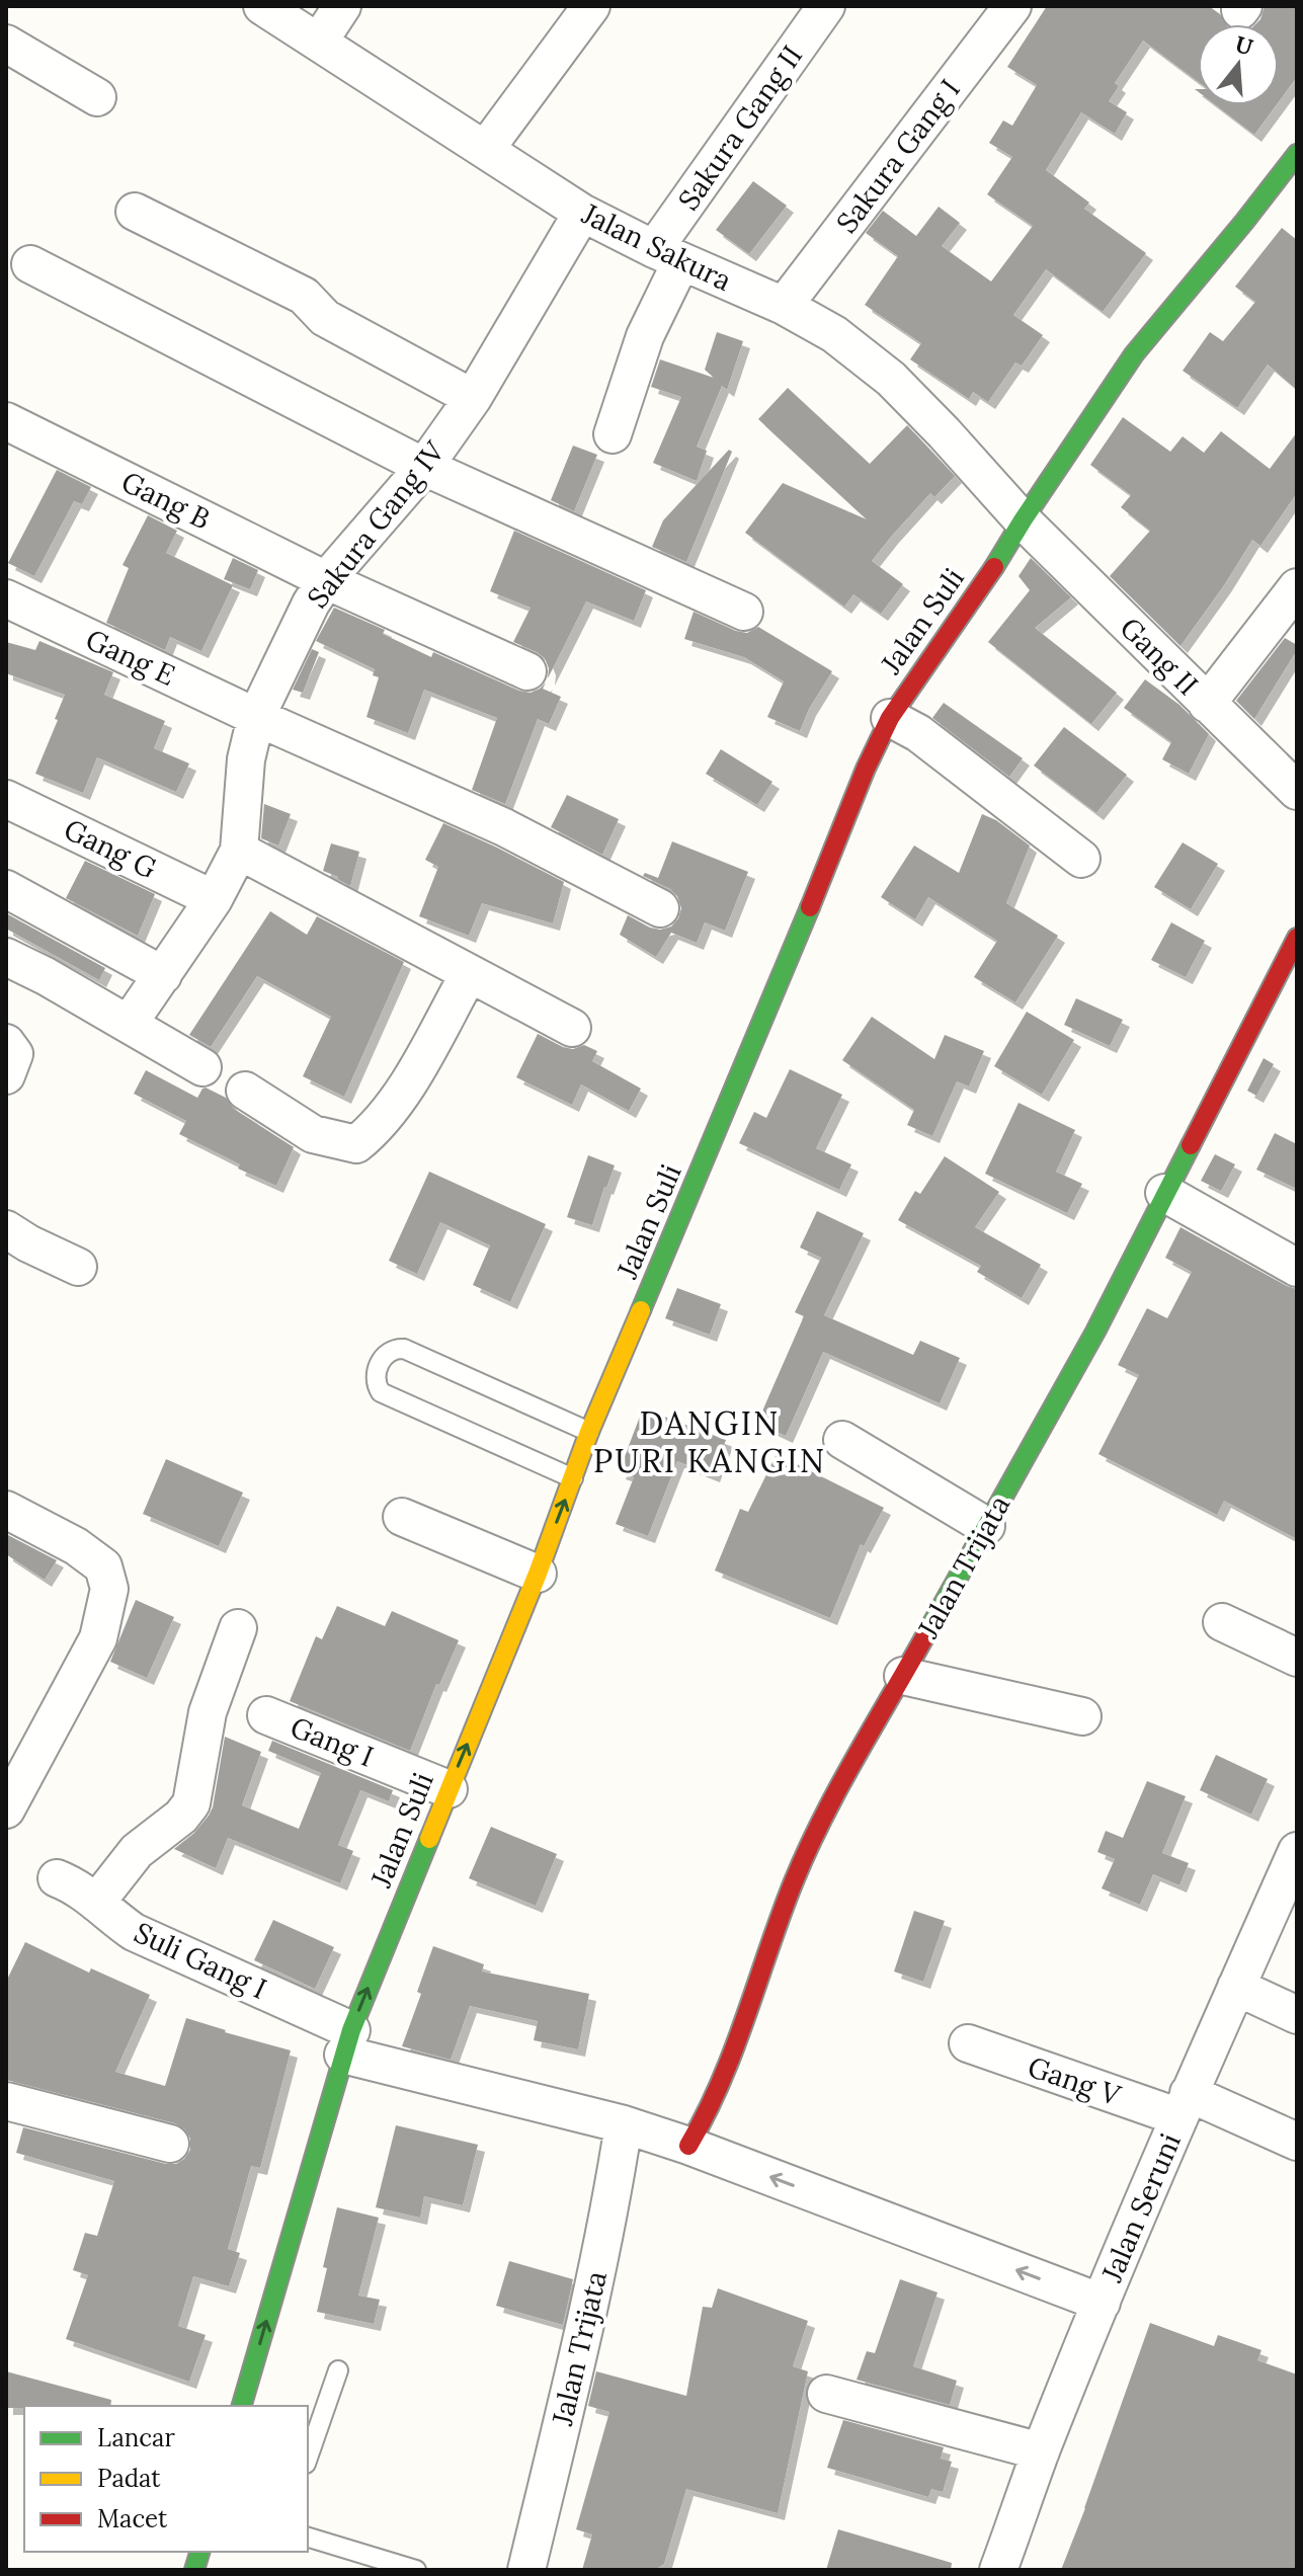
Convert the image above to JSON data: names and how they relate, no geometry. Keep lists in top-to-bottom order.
{
  "streets": {
    "main road": ["Jalan Suli", "Jalan Trijata"],
    "street": [
      "Sakura Gang II",
      "Sakura Gang I",
      "Jalan Sakura",
      "Gang B",
      "Sakura Gang IV",
      "Gang II",
      "Gang E",
      "Gang G",
      "Gang I",
      "Suli Gang I",
      "Gang V",
      "Jalan Seruni"
    ]
  },
  "crossings": [
    ["Sakura Gang II", "Jalan Sakura"],
    ["Sakura Gang I", "Jalan Sakura"],
    ["Jalan Sakura", "Sakura Gang IV"],
    ["Jalan Sakura", "Jalan Suli"],
    ["Jalan Sakura", "Gang II"],
    ["Gang B", "Sakura Gang IV"],
    ["Sakura Gang IV", "Gang E"],
    ["Sakura Gang IV", "Gang G"],
    ["Jalan Suli", "Gang II"],
    ["Jalan Suli", "Gang I"],
    ["Jalan Suli", "Suli Gang I"],
    ["Gang V", "Jalan Seruni"]
  ],
  "one_way": ["Jalan Suli"],
  "districts": ["DANGIN PURI KANGIN"],
  "legend": ["Lancar", "Padat", "Macet"],
  "north": "top"
}
